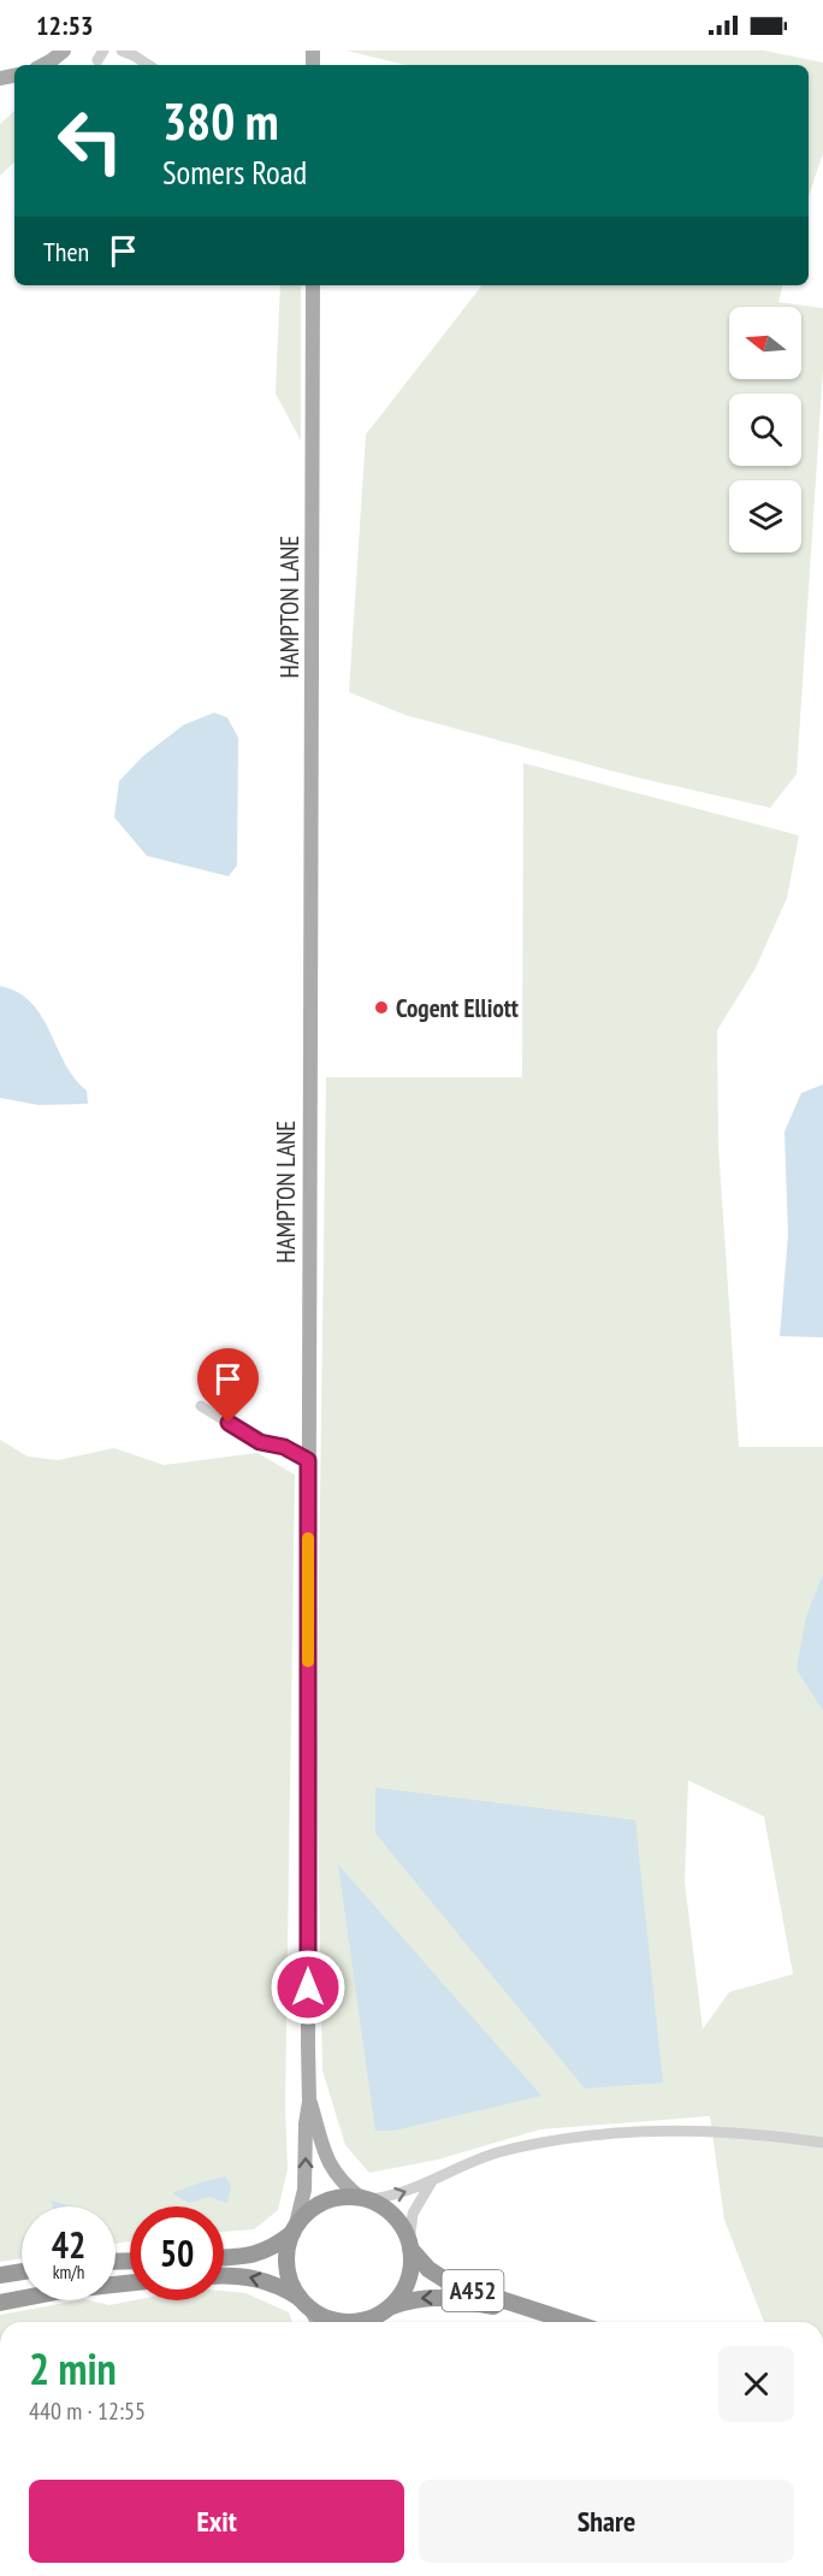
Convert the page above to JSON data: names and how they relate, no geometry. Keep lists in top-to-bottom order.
{
  "streets": {
    "highway": ["A452"],
    "main road": ["HAMPTON LANE"]
  },
  "crossings": [
    ["HAMPTON LANE", "A452"]
  ],
  "places": ["Cogent Elliott"],
  "north": "left",
  "page": {
    "status": "12:53",
    "turn": ["380 m", "Somers Road"],
    "then": "Then",
    "speed": "42 km/h",
    "limit": "50",
    "heading": ["2 min", "440 m · 12:55"],
    "buttons": ["Exit", "Share"]
  }
}
